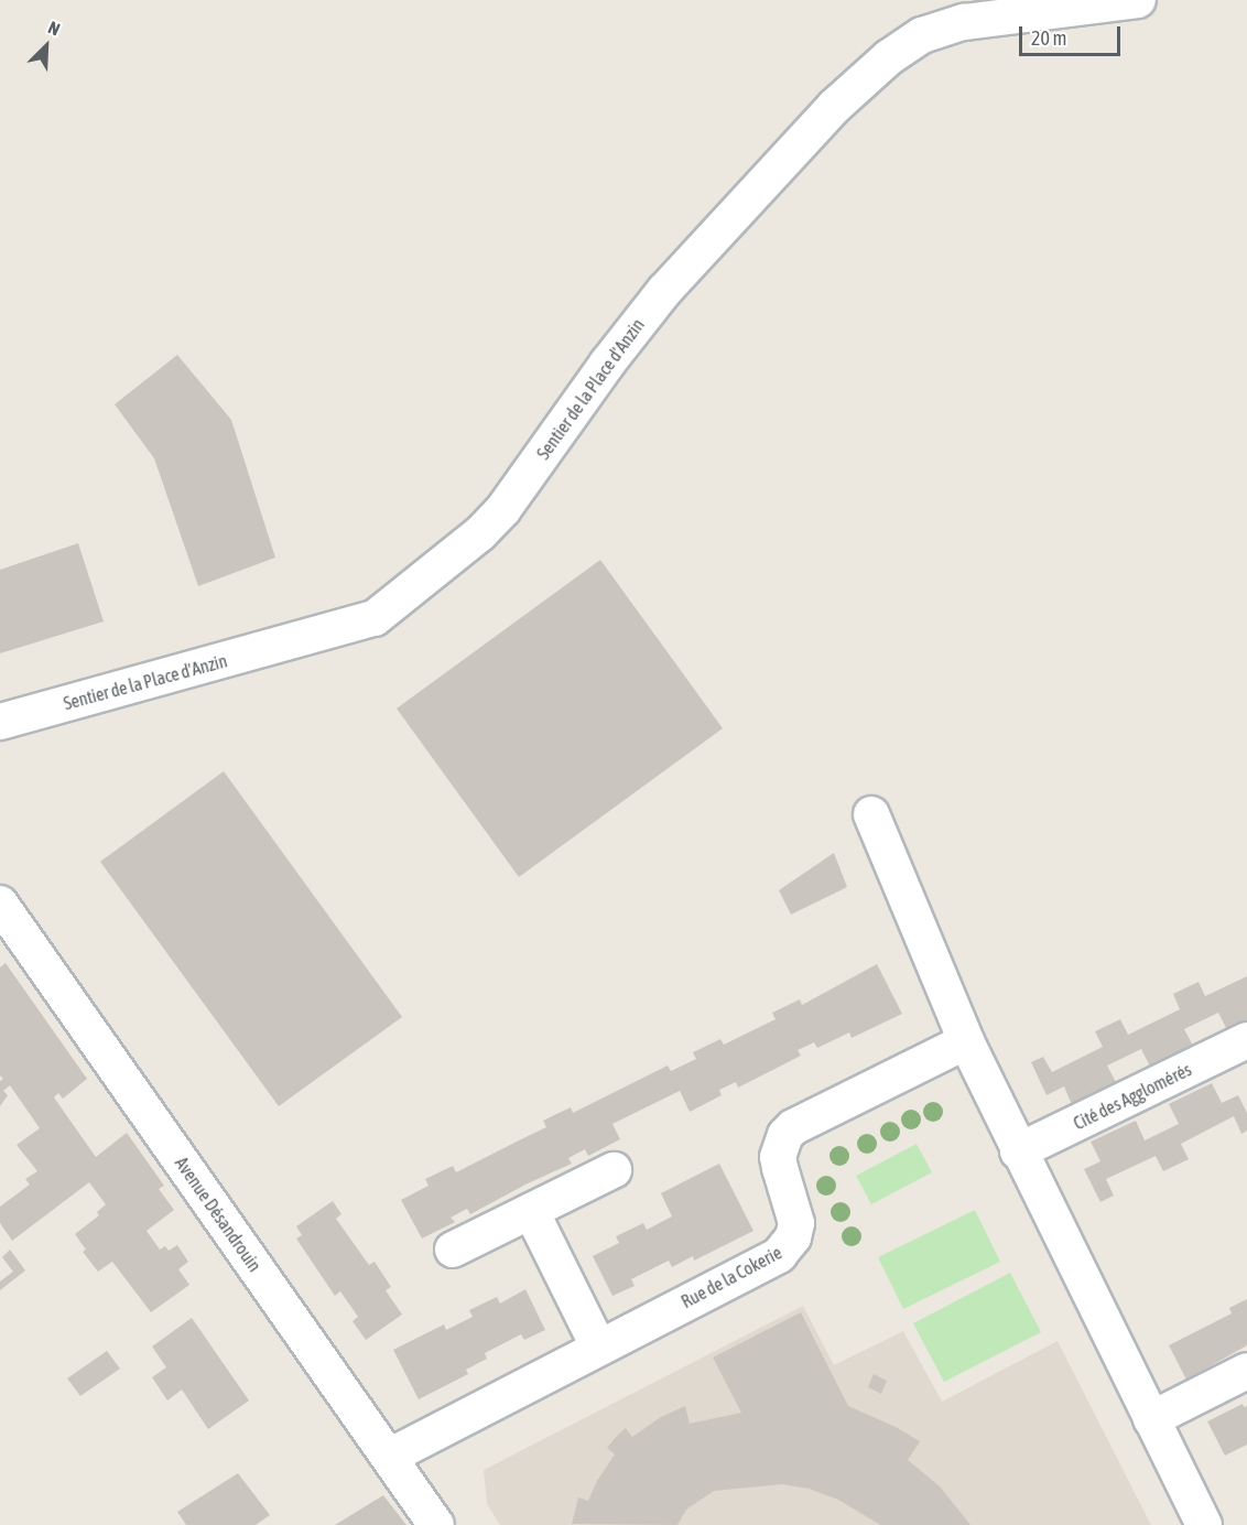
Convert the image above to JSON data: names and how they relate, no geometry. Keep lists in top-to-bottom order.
{
  "streets": {
    "street": [
      "Sentier de la Place d'Anzin",
      "Cité des Agglomérés",
      "Avenue Désandrouin",
      "Rue de la Cokerie"
    ]
  },
  "crossings": [
    ["Avenue Désandrouin", "Rue de la Cokerie"]
  ],
  "scale_bar": "20 m",
  "north": "top right"
}
